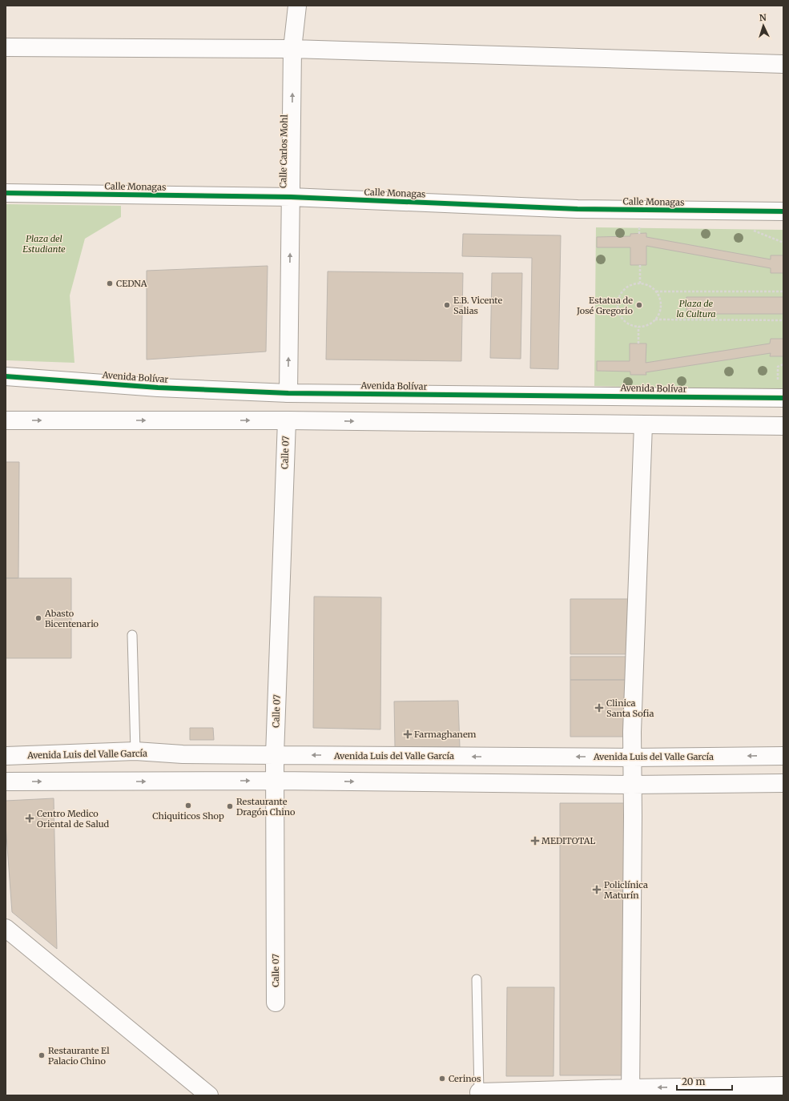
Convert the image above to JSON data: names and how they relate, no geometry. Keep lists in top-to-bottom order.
{
  "streets": {
    "street": [
      "Calle Carlos Mohl",
      "Calle Monagas",
      "Avenida Bolívar",
      "Calle 07",
      "Avenida Luis del Valle García"
    ]
  },
  "crossings": [
    ["Calle Carlos Mohl", "Calle Monagas"],
    ["Calle Carlos Mohl", "Avenida Bolívar"],
    ["Calle 07", "Avenida Luis del Valle García"]
  ],
  "one_way": ["Calle Carlos Mohl"],
  "parks": ["Plaza del Estudiante", "Plaza de la Cultura"],
  "places": {
    "other": [
      "CEDNA",
      "E.B. Vicente Salias",
      "Estatua de José Gregorio",
      "Abasto Bicentenario",
      "Chiquiticos Shop",
      "Restaurante Dragón Chino",
      "Restaurante El Palacio Chino",
      "Cerinos"
    ],
    "health": [
      "Clinica Santa Sofia",
      "Farmaghanem",
      "Centro Medico Oriental de Salud",
      "MEDITOTAL",
      "Policlínica Maturín"
    ]
  },
  "scale_bar": "20 m",
  "north": "top"
}
